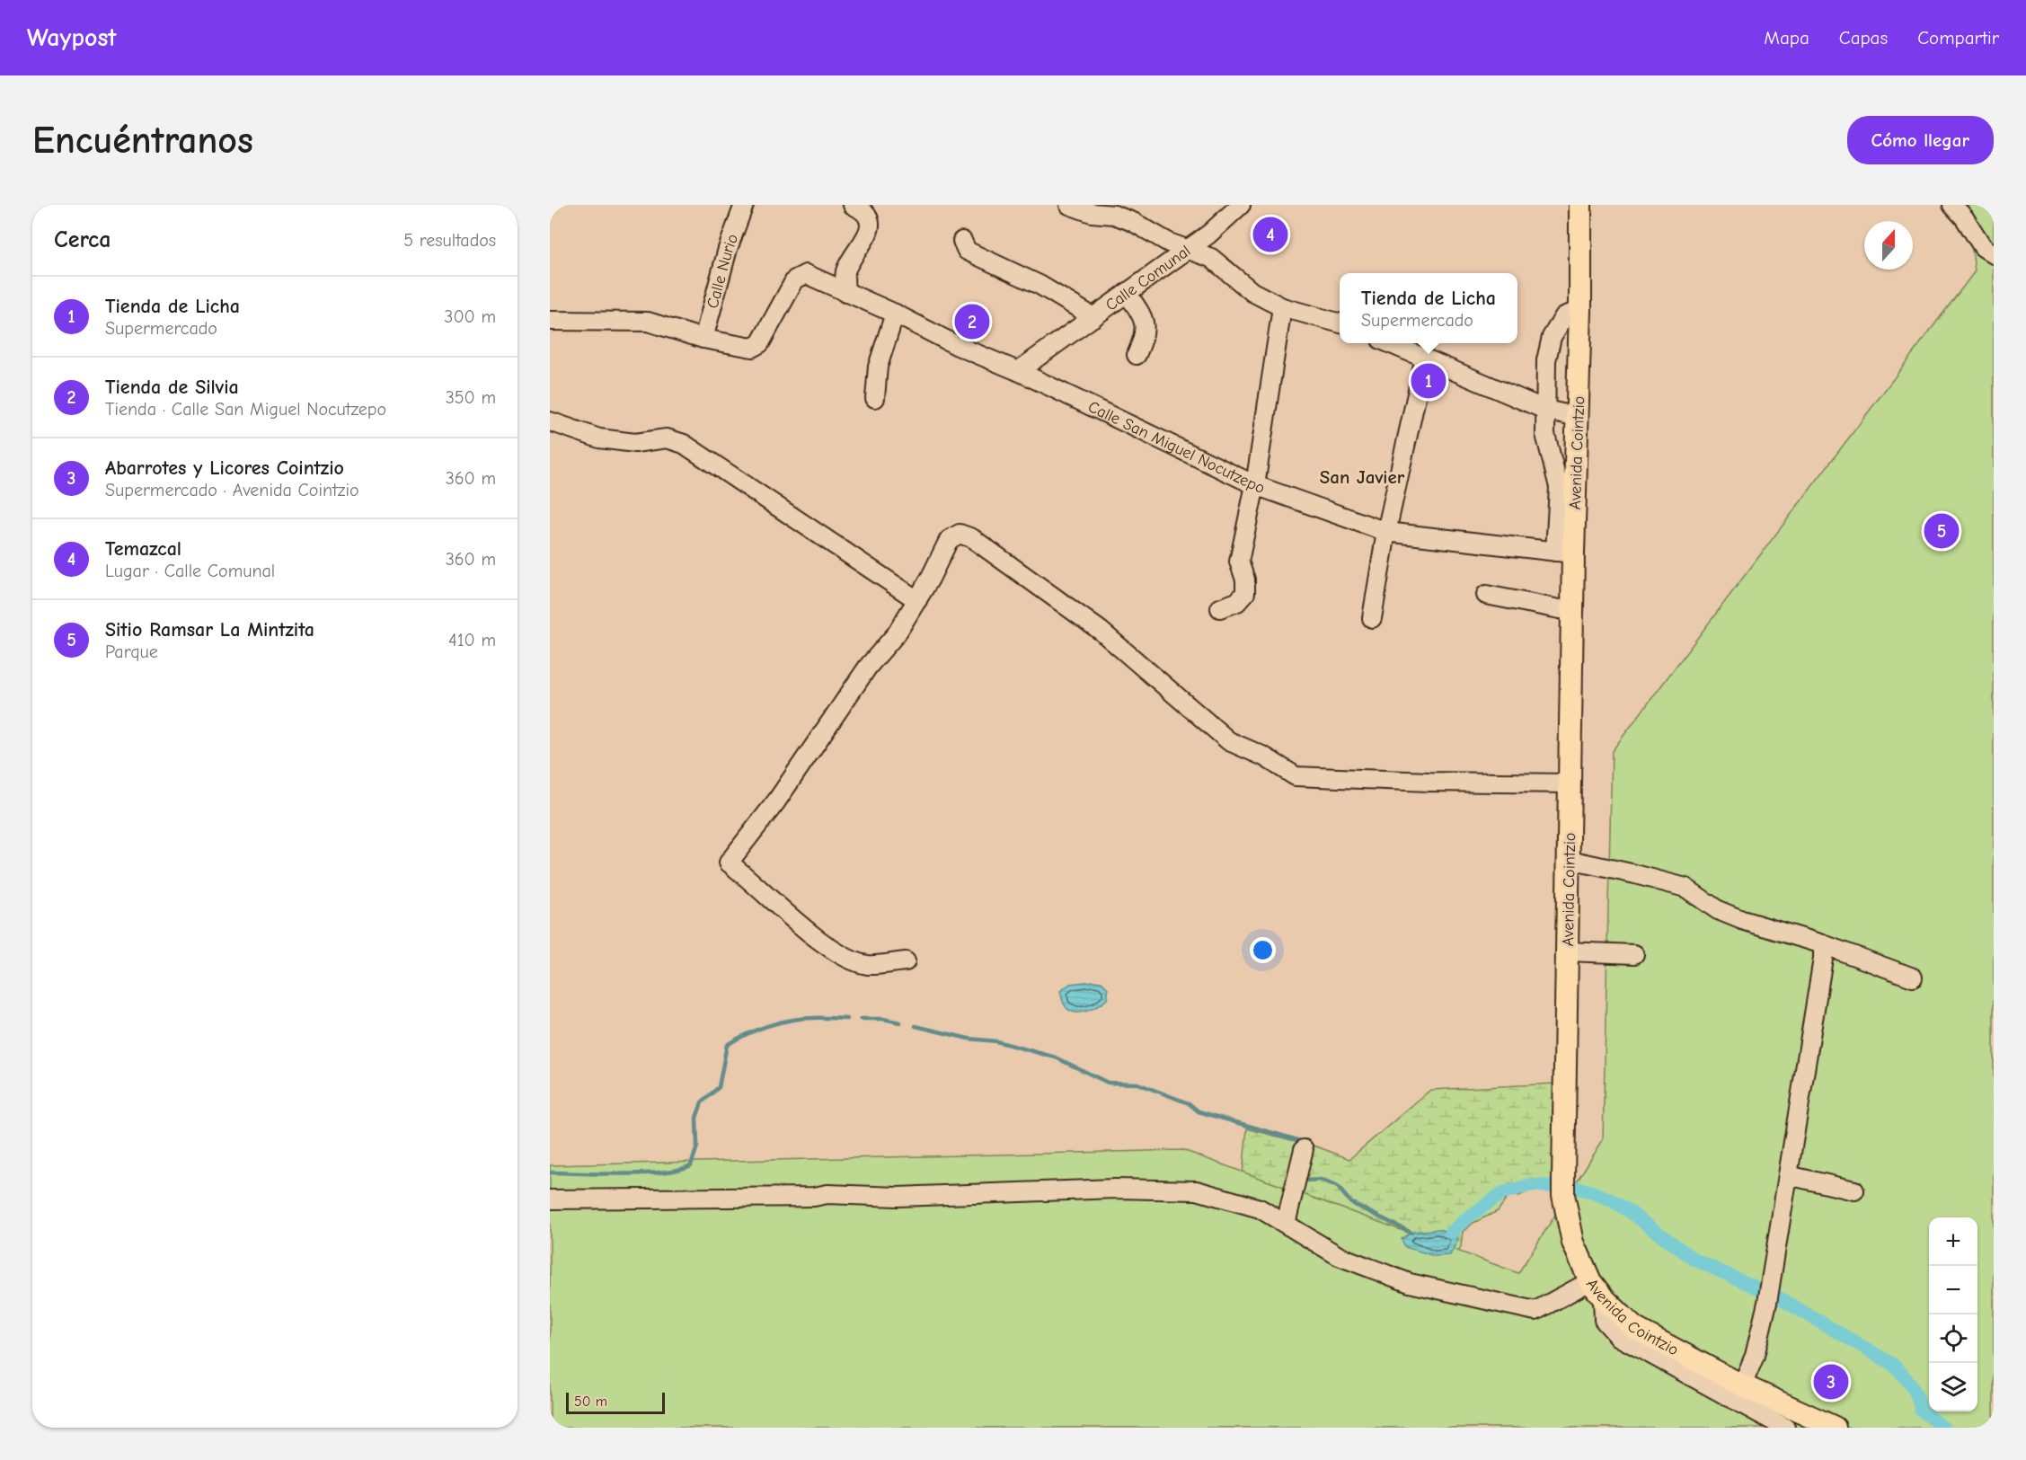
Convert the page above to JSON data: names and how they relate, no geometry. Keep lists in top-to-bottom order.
{
  "streets": {
    "main road": ["Avenida Cointzio"],
    "street": ["Calle Nurio", "Calle Comunal", "Calle San Miguel Nocutzepo"]
  },
  "crossings": [
    ["Calle Nurio", "Calle San Miguel Nocutzepo"],
    ["Calle Comunal", "Calle San Miguel Nocutzepo"],
    ["Calle San Miguel Nocutzepo", "Avenida Cointzio"]
  ],
  "districts": ["San Javier"],
  "scale_bar": "50 m",
  "north": "top",
  "page": {
    "header": "Waypost",
    "nav": ["Mapa", "Capas", "Compartir"],
    "buttons": "Cómo llegar",
    "title": "Encuéntranos",
    "heading": ["Cerca", "5 resultados"],
    "pins": [
      "4",
      "2",
      "1",
      "5",
      "3"
    ],
    "popup": ["Tienda de Licha", "Supermercado"],
    "list": [
      {
        "mark": "1",
        "name": "Tienda de Licha",
        "note": "Supermercado",
        "value": "300 m"
      },
      {
        "mark": "2",
        "name": "Tienda de Silvia",
        "note": "Tienda · Calle San Miguel Nocutzepo",
        "value": "350 m"
      },
      {
        "mark": "3",
        "name": "Abarrotes y Licores Cointzio",
        "note": "Supermercado · Avenida Cointzio",
        "value": "360 m"
      },
      {
        "mark": "4",
        "name": "Temazcal",
        "note": "Lugar · Calle Comunal",
        "value": "360 m"
      },
      {
        "mark": "5",
        "name": "Sitio Ramsar La Mintzita",
        "note": "Parque",
        "value": "410 m"
      }
    ],
    "map_buttons": ["+", "−"],
    "scale": "50 m"
  }
}
